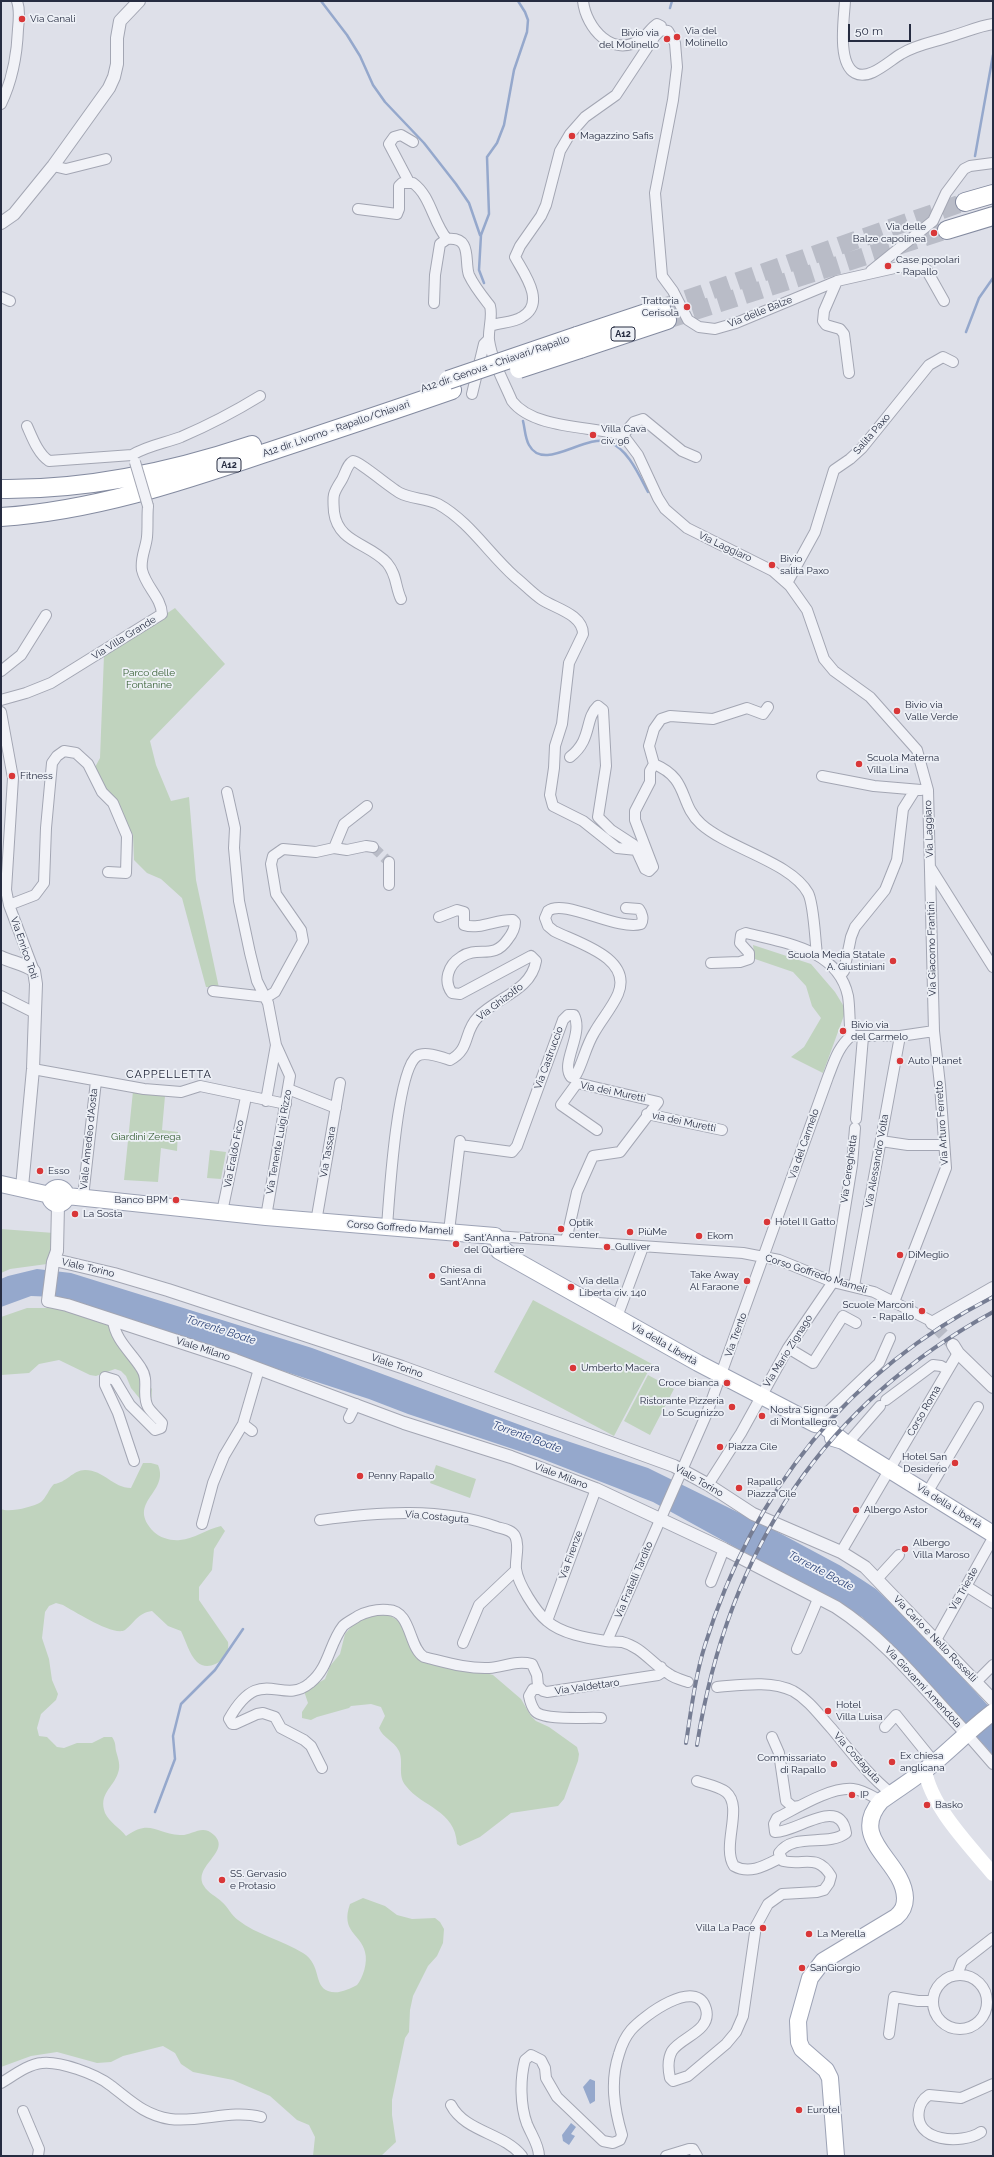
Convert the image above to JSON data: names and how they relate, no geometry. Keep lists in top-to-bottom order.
{
  "streets": {
    "highway": ["A12", "A12 dir. Genova - Chiavari/Rapallo", "A12 dir. Livorno - Rapallo/Chiavari"],
    "main road": ["Corso Goffredo Mameli", "Via della Libertà"],
    "street": [
      "Via delle Balze",
      "Salita Paxo",
      "Via Laggiaro",
      "Via Villa Grande",
      "Via Enrico Toti",
      "Via Giacomo Frantini",
      "Via Ghizolfo",
      "Via Castruccio",
      "Via dei Muretti",
      "via dei Muretti",
      "Via Arturo Ferretto",
      "Viale Amedeo d'Aosta",
      "Via Tenente Luigi Rizzo",
      "Via del Carmelo",
      "Via Tassara",
      "Via Eraldo Fico",
      "Via Alessandro Volta",
      "Via Cereghetta",
      "Viale Torino",
      "Via Trento",
      "Viale Milano",
      "Via Mario Zignago",
      "Corso Roma",
      "Via Costaguta",
      "Via Firenze",
      "Via Fratelli Tardito",
      "Via Trieste",
      "Via Carlo e Nello Rosselli",
      "Via Valdettaro",
      "Via Giovanni Amendola"
    ]
  },
  "crossings": [
    ["A12 dir. Genova - Chiavari/Rapallo", "A12 dir. Livorno - Rapallo/Chiavari"],
    ["Salita Paxo", "Via Laggiaro"],
    ["Via Laggiaro", "Via Giacomo Frantini"],
    ["Via Enrico Toti", "Corso Goffredo Mameli"],
    ["Via Giacomo Frantini", "Via Arturo Ferretto"],
    ["Via Ghizolfo", "Corso Goffredo Mameli"],
    ["Via Castruccio", "Corso Goffredo Mameli"],
    ["Via dei Muretti", "via dei Muretti"],
    ["Via dei Muretti", "Corso Goffredo Mameli"],
    ["Via Arturo Ferretto", "Corso Goffredo Mameli"],
    ["Viale Amedeo d'Aosta", "Corso Goffredo Mameli"],
    ["Via Tenente Luigi Rizzo", "Corso Goffredo Mameli"],
    ["Via del Carmelo", "Corso Goffredo Mameli"],
    ["Via del Carmelo", "Via Trento"],
    ["Via Tassara", "Corso Goffredo Mameli"],
    ["Via Eraldo Fico", "Corso Goffredo Mameli"],
    ["Via Alessandro Volta", "Corso Goffredo Mameli"],
    ["Via Cereghetta", "Corso Goffredo Mameli"],
    ["Via Cereghetta", "Via Mario Zignago"],
    ["Corso Goffredo Mameli", "Via Trento"],
    ["Corso Goffredo Mameli", "Via della Libertà"],
    ["Corso Goffredo Mameli", "Via Mario Zignago"],
    ["Viale Torino", "Via Trento"],
    ["Viale Torino", "Viale Milano"],
    ["Viale Torino", "Via Mario Zignago"],
    ["Viale Torino", "Via Fratelli Tardito"],
    ["Viale Torino", "Via Carlo e Nello Rosselli"],
    ["Via Trento", "Via della Libertà"],
    ["Via Trento", "Via Fratelli Tardito"],
    ["Via della Libertà", "Via Mario Zignago"],
    ["Via della Libertà", "Corso Roma"],
    ["Viale Milano", "Via Firenze"],
    ["Viale Milano", "Via Fratelli Tardito"],
    ["Viale Milano", "Via Giovanni Amendola"],
    ["Corso Roma", "Via Carlo e Nello Rosselli"],
    ["Via Costaguta", "Via Firenze"],
    ["Via Costaguta", "Via Fratelli Tardito"],
    ["Via Costaguta", "Via Valdettaro"],
    ["Via Trieste", "Via Carlo e Nello Rosselli"]
  ],
  "districts": ["CAPPELLETTA"],
  "water": ["Torrente Boate"],
  "parks": ["Parco delle Fontanine", "Giardini Zerega"],
  "places": [
    "Via Canali",
    "Via del Molinello",
    "Bivio via del Molinello",
    "Magazzino Safis",
    "Via delle Balze capolinea",
    "Case popolari - Rapallo",
    "Trattoria Cerisola",
    "Villa Cava civ. 96",
    "Bivio salita Paxo",
    "Bivio via Valle Verde",
    "Scuola Materna Villa Lina",
    "Fitness",
    "Scuola Media Statale A. Giustiniani",
    "Bivio via del Carmelo",
    "Auto Planet",
    "Esso",
    "Banco BPM",
    "La Sosta",
    "Hotel Il Gatto",
    "Optik center",
    "PiùMe",
    "Ekom",
    "Sant'Anna - Patrona del Quartiere",
    "Gulliver",
    "DiMeglio",
    "Chiesa di Sant'Anna",
    "Take Away Al Faraone",
    "Via della Liberta civ. 140",
    "Scuole Marconi - Rapallo",
    "Umberto Macera",
    "Croce bianca",
    "Ristorante Pizzeria Lo Scugnizzo",
    "Nostra Signora di Montallegro",
    "Piazza Cile",
    "Hotel San Desiderio",
    "Penny Rapallo",
    "Rapallo Piazza Cile",
    "Albergo Astor",
    "Albergo Villa Maroso",
    "Hotel Villa Luisa",
    "Ex chiesa anglicana",
    "Commissariato di Rapallo",
    "IP",
    "Basko",
    "SS. Gervasio e Protasio",
    "Villa La Pace",
    "La Merella",
    "SanGiorgio",
    "Eurotel"
  ],
  "scale_bar": "50 m"
}
